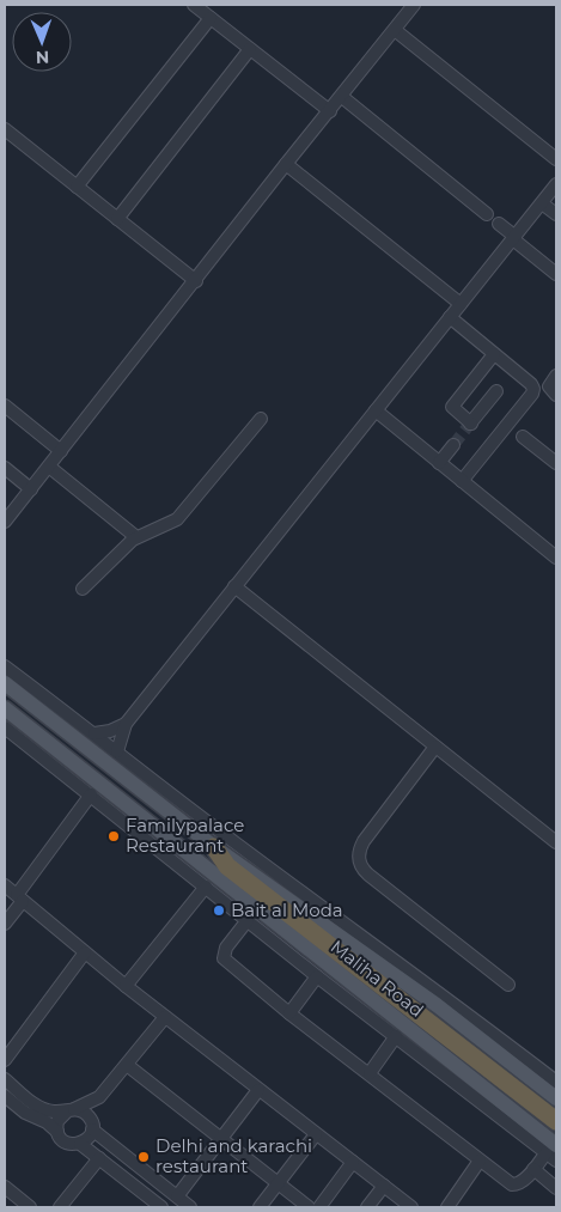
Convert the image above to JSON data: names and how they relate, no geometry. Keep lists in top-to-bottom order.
{
  "streets": {
    "main road": ["Maliha Road"]
  },
  "places": ["Familypalace Restaurant", "Bait al Moda", "Delhi and karachi restaurant"],
  "north": "bottom"
}
